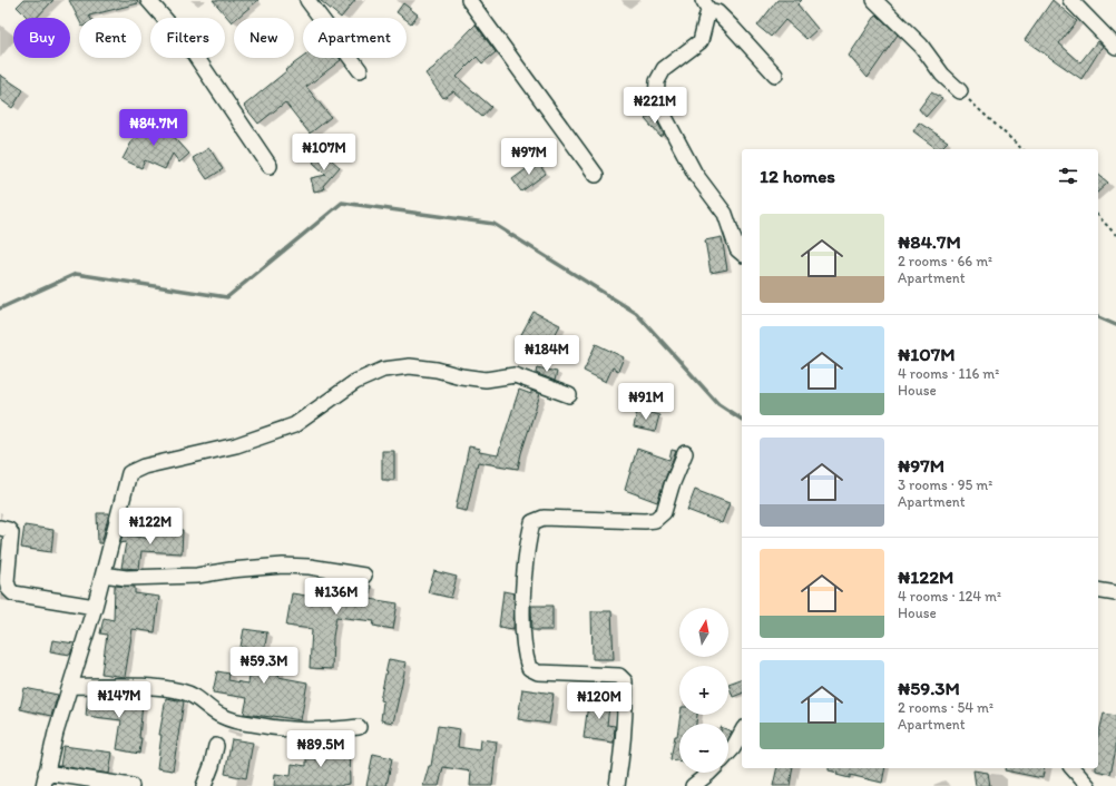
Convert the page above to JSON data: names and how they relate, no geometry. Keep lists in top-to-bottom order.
{
  "north": "top",
  "page": {
    "chip": [
      "Buy",
      "Rent",
      "Filters",
      "New",
      "Apartment"
    ],
    "price": [
      "₦221M",
      "₦84.7M",
      "₦107M",
      "₦97M",
      "₦184M",
      "₦91M",
      "₦122M",
      "₦136M",
      "₦59.3M",
      "₦147M",
      "₦120M",
      "₦89.5M"
    ],
    "heading": "12 homes",
    "list": [
      {
        "name": "₦84.7M",
        "note": "2 rooms · 66 m² · Apartment"
      },
      {
        "name": "₦107M",
        "note": "4 rooms · 116 m² · House"
      },
      {
        "name": "₦97M",
        "note": "3 rooms · 95 m² · Apartment"
      },
      {
        "name": "₦122M",
        "note": "4 rooms · 124 m² · House"
      },
      {
        "name": "₦59.3M",
        "note": "2 rooms · 54 m² · Apartment"
      }
    ],
    "map_buttons": ["+", "−"]
  }
}
